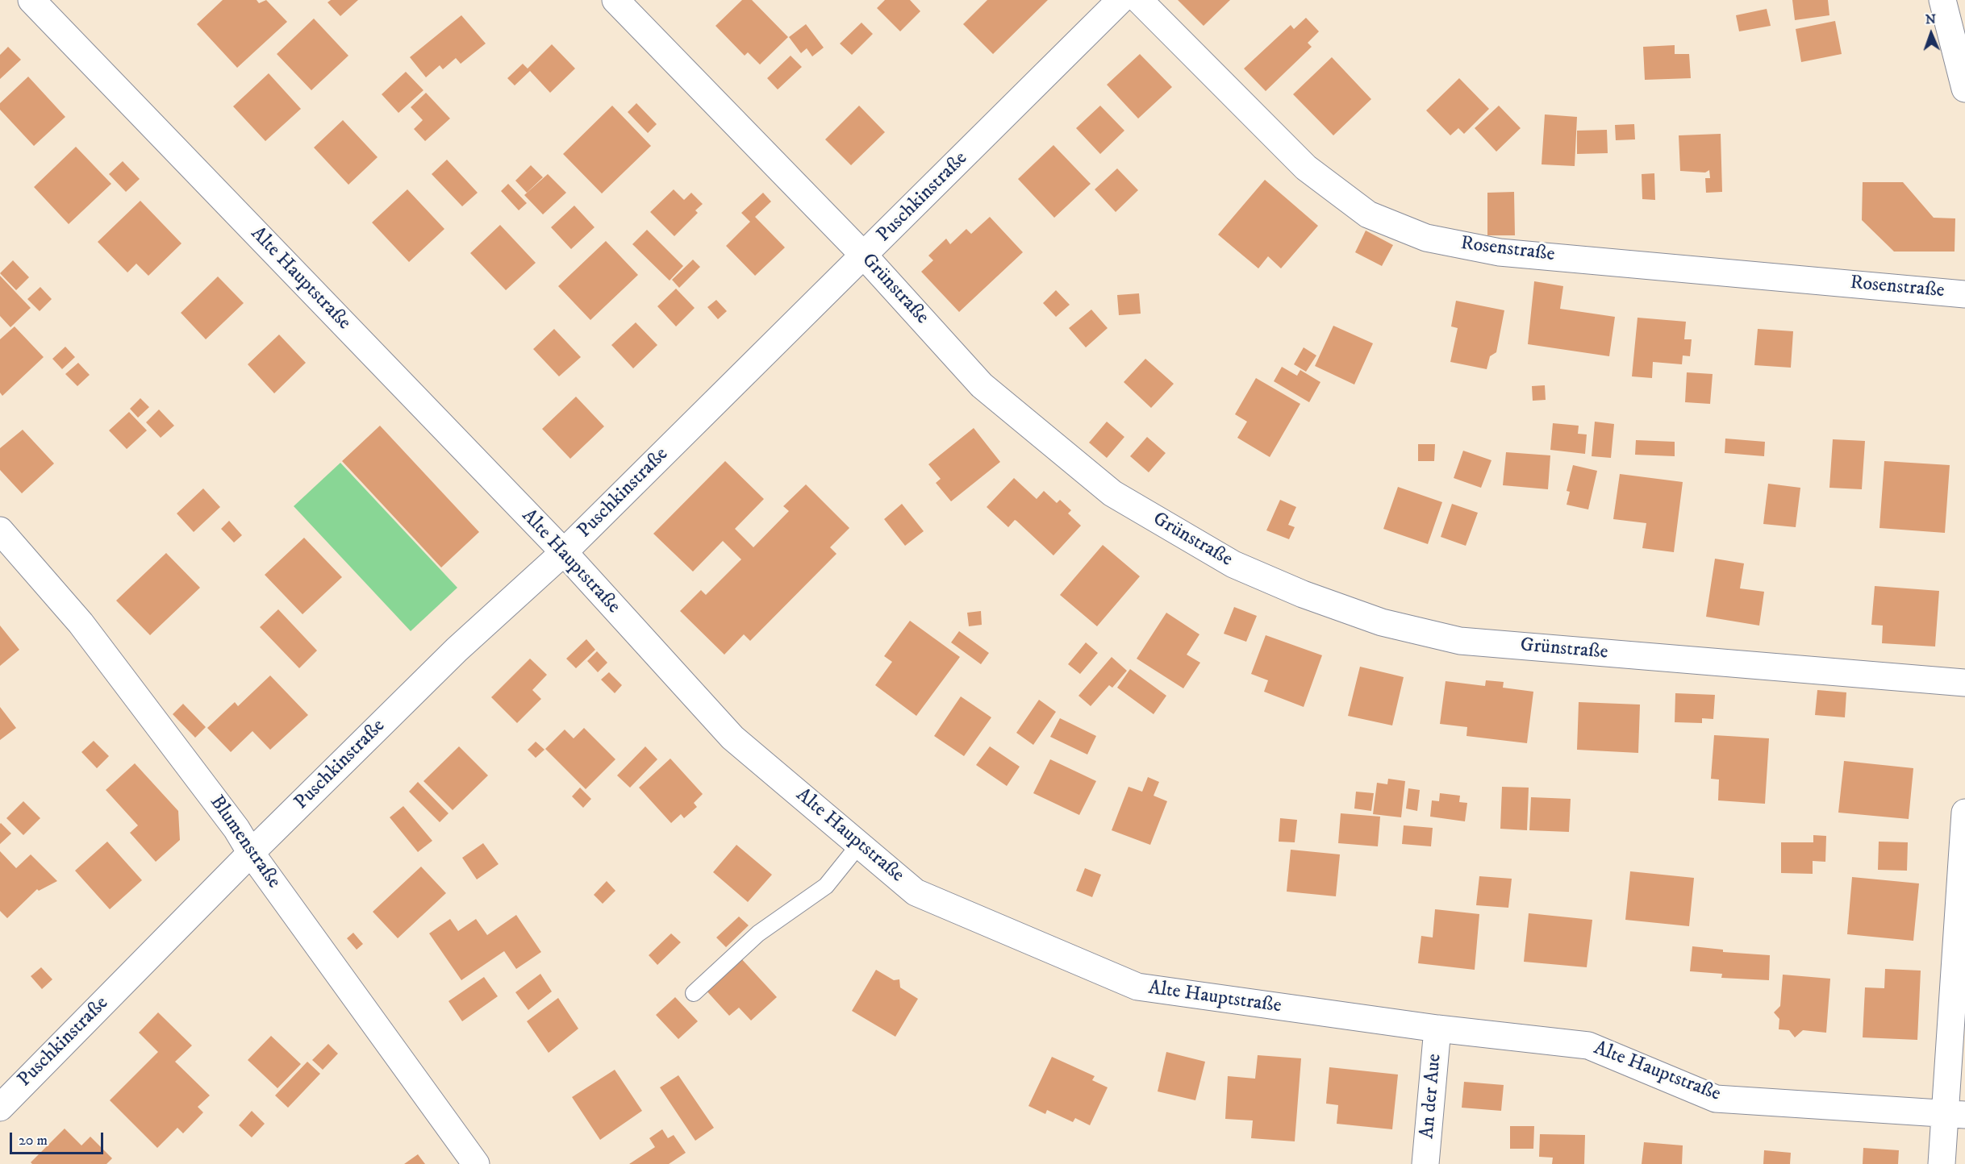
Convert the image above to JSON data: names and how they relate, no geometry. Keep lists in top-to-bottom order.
{
  "streets": {
    "street": [
      "Puschkinstraße",
      "Rosenstraße",
      "Alte Hauptstraße",
      "Grünstraße",
      "Blumenstraße",
      "An der Aue"
    ]
  },
  "crossings": [
    ["Puschkinstraße", "Alte Hauptstraße"],
    ["Puschkinstraße", "Grünstraße"],
    ["Puschkinstraße", "Blumenstraße"],
    ["Alte Hauptstraße", "An der Aue"]
  ],
  "scale_bar": "20 m",
  "north": "top"
}
